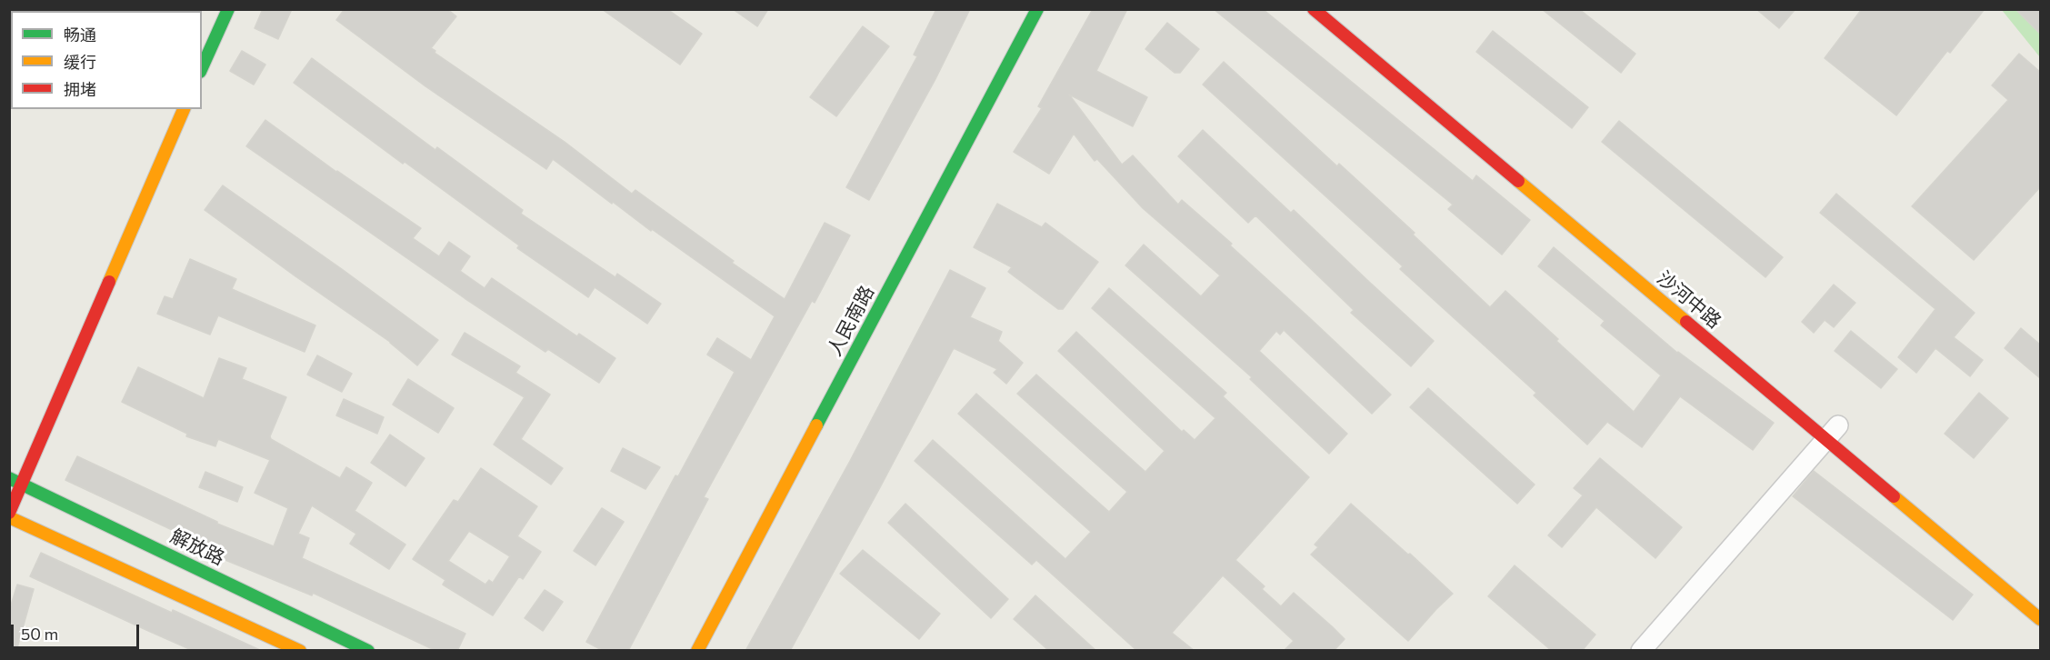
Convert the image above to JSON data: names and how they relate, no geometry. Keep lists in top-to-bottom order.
{
  "streets": {
    "street": ["沙河中路", "人民南路", "解放路"]
  },
  "legend": ["畅通", "缓行", "拥堵"],
  "scale_bar": "50 m"
}
